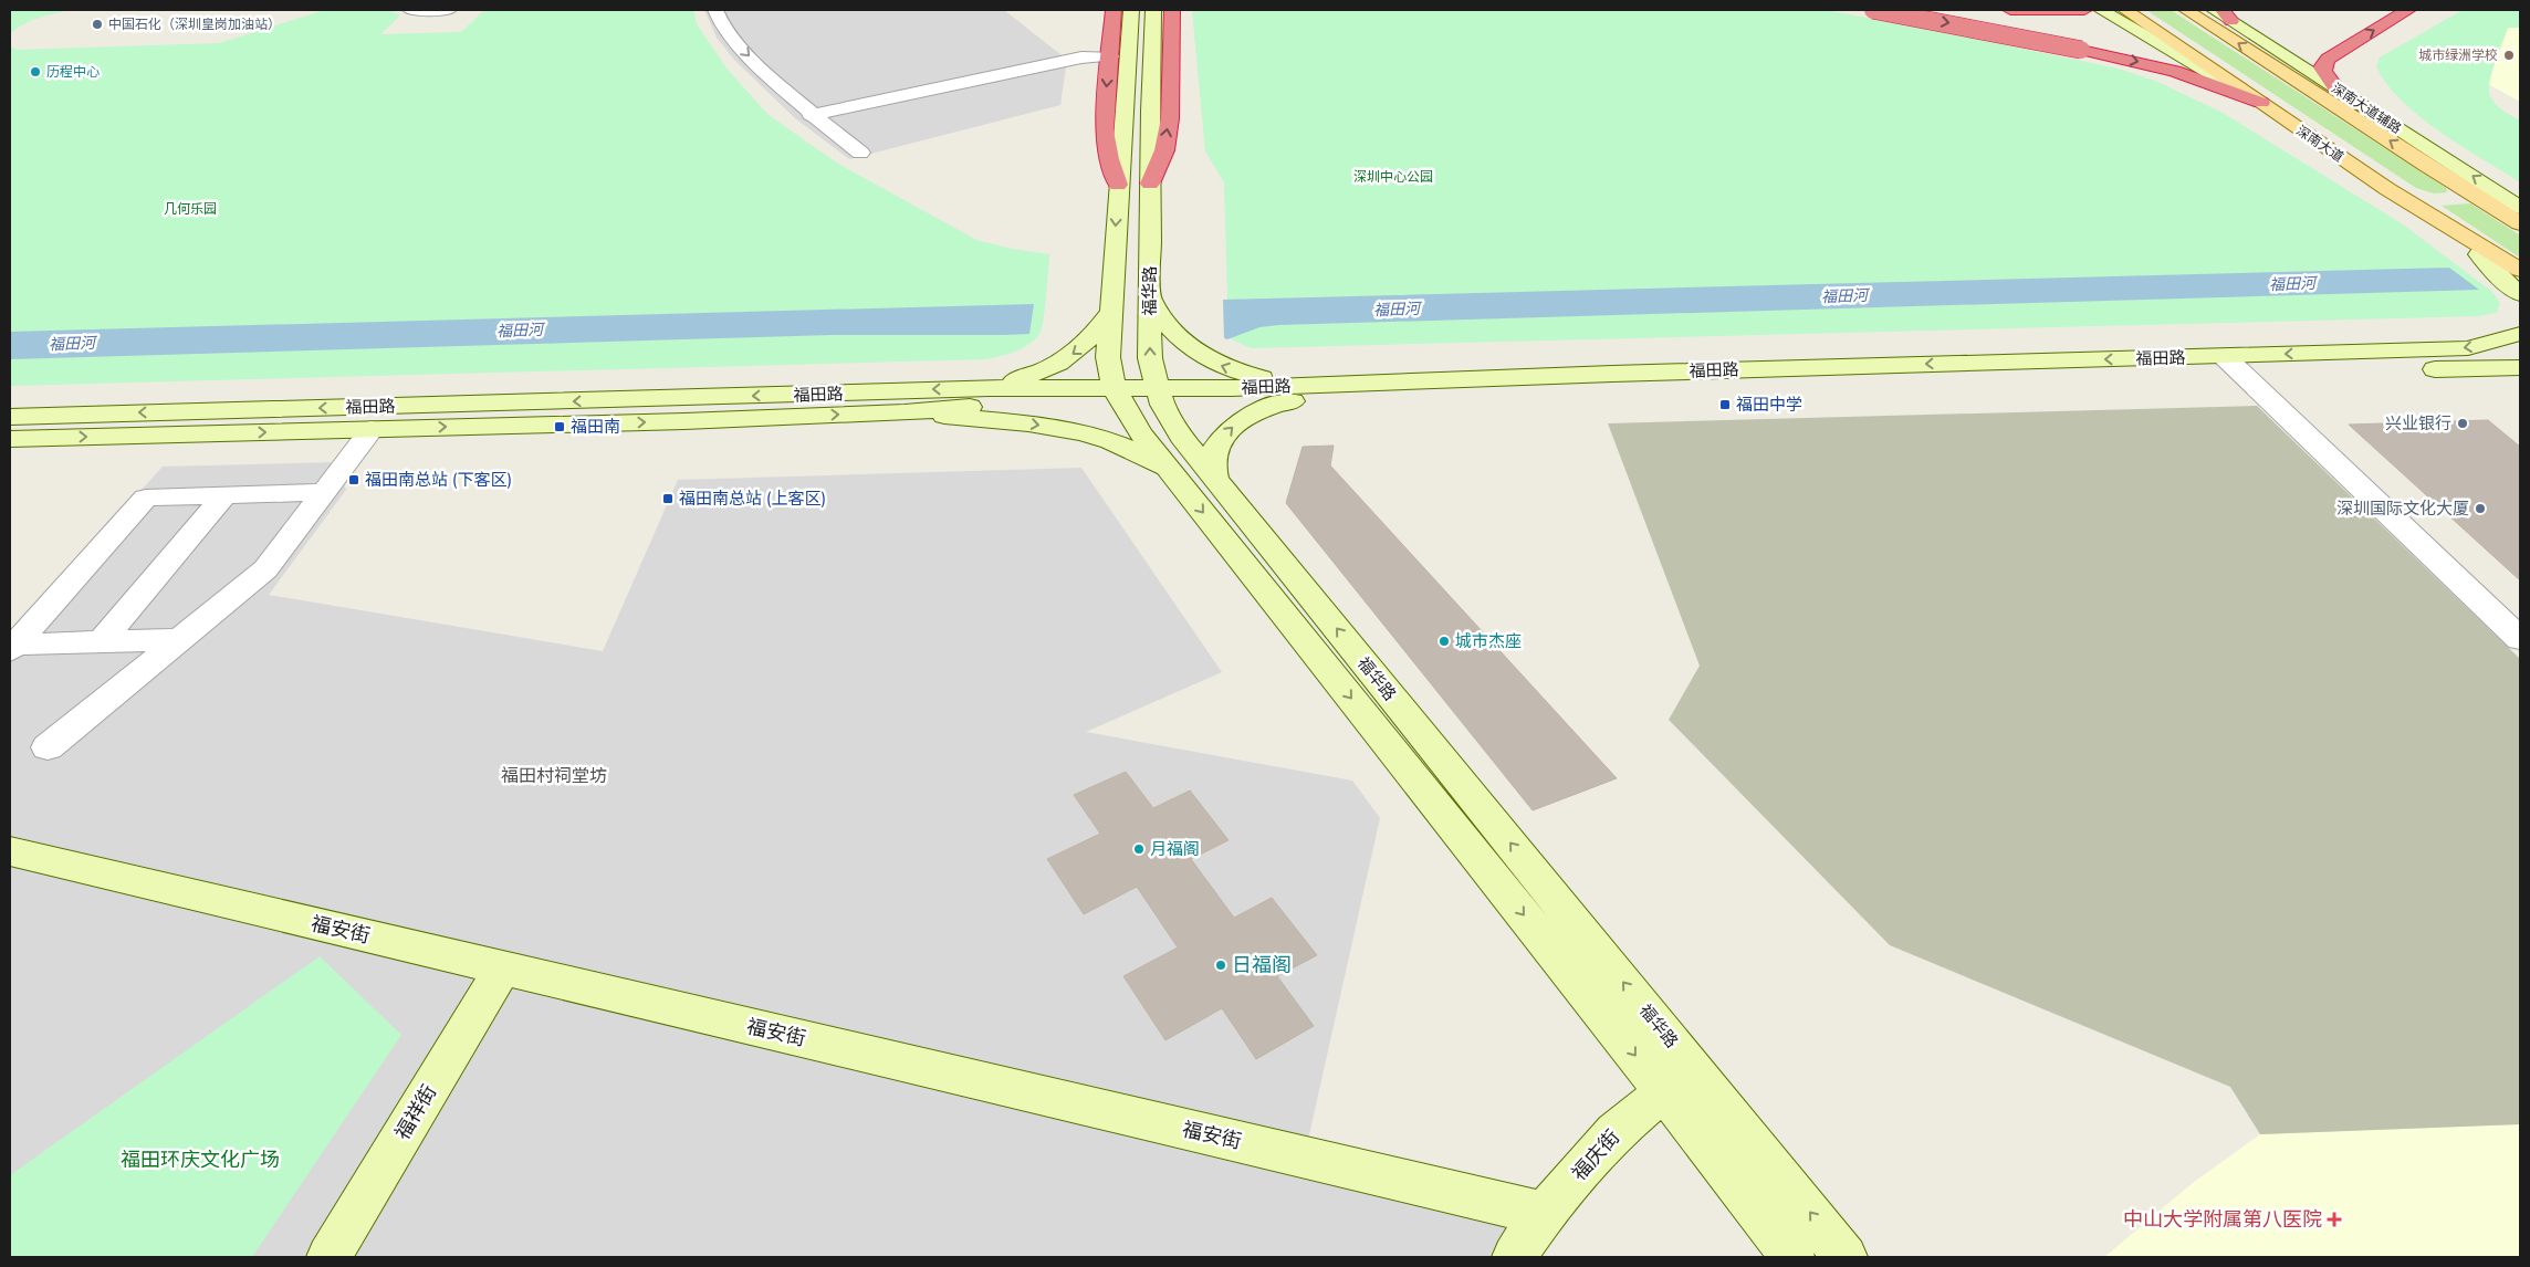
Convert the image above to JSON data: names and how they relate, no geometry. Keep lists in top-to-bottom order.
{
  "streets": {
    "main road": [
      "深南大道辅路",
      "深南大道",
      "福华路",
      "福田路",
      "福安街",
      "福祥街",
      "福庆街"
    ]
  },
  "crossings": [
    ["福华路", "福田路"],
    ["福华路", "福庆街"],
    ["福安街", "福祥街"],
    ["福安街", "福庆街"]
  ],
  "districts": ["福田村祠堂坊"],
  "water": ["福田河"],
  "parks": ["深圳中心公园", "几何乐园", "福田环庆文化广场"],
  "places": {
    "other": [
      "中国石化（深圳皇岗加油站）",
      "城市绿洲学校",
      "历程中心",
      "兴业银行",
      "深圳国际文化大厦",
      "城市杰座",
      "月福阁",
      "日福阁"
    ],
    "transit": [
      "福田中学",
      "福田南",
      "福田南总站 (下客区)",
      "福田南总站 (上客区)"
    ],
    "health": ["中山大学附属第八医院"]
  }
}
